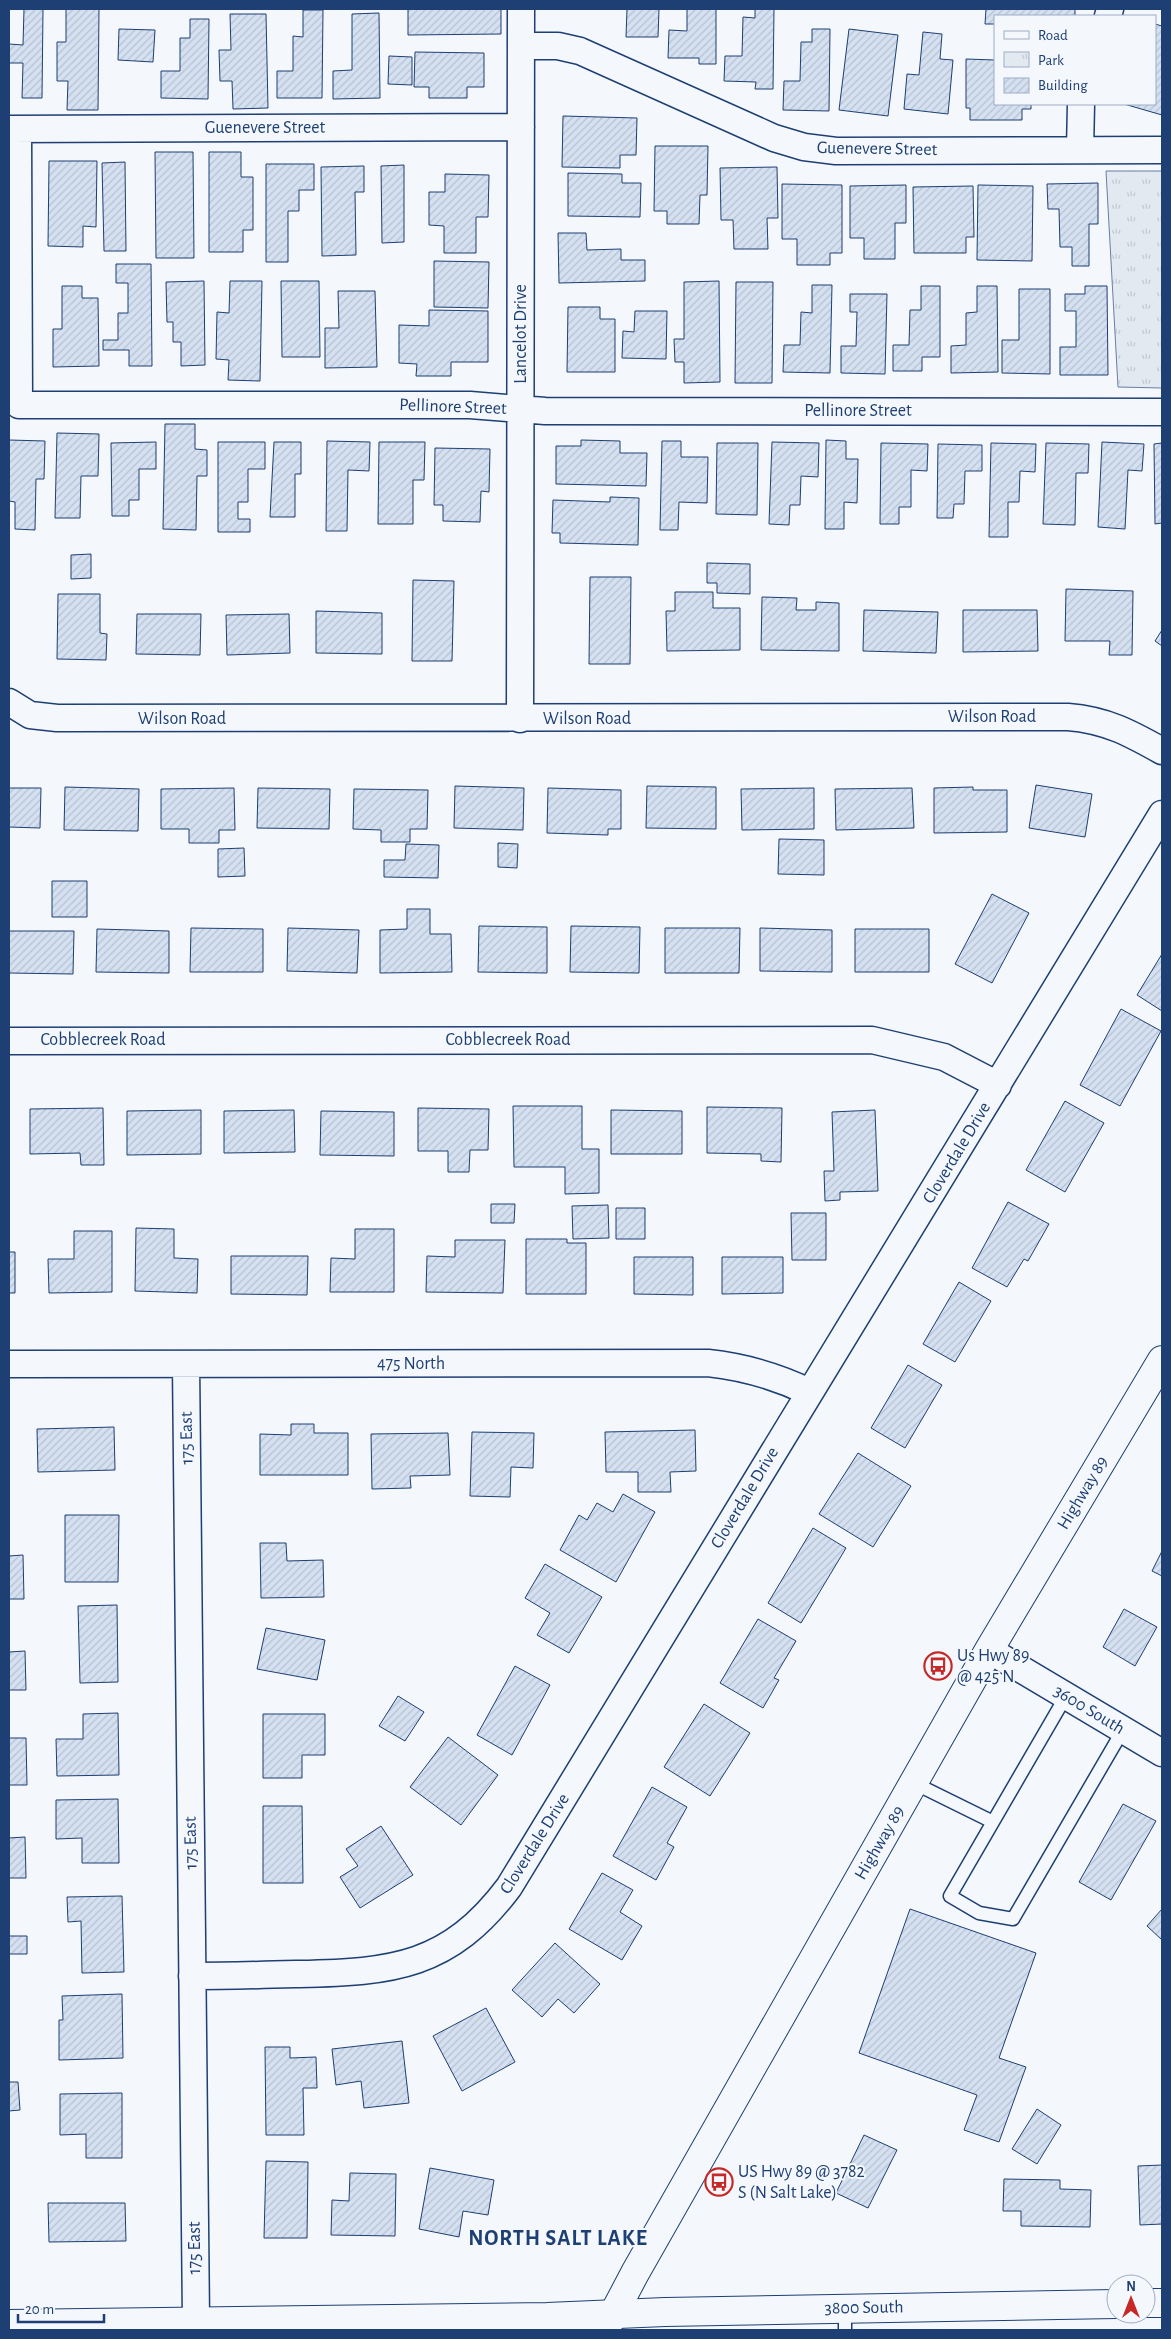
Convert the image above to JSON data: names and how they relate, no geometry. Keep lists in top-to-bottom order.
{
  "streets": {
    "street": [
      "Guenevere Street",
      "Lancelot Drive",
      "Pellinore Street",
      "Wilson Road",
      "Cobblecreek Road",
      "Cloverdale Drive",
      "475 North",
      "175 East",
      "Highway 89",
      "3600 South",
      "3800 South"
    ]
  },
  "crossings": [
    ["Guenevere Street", "Lancelot Drive"],
    ["Guenevere Street", "Pellinore Street"],
    ["Lancelot Drive", "Pellinore Street"],
    ["Lancelot Drive", "Wilson Road"],
    ["Cobblecreek Road", "Cloverdale Drive"],
    ["Cloverdale Drive", "475 North"],
    ["Cloverdale Drive", "175 East"],
    ["475 North", "175 East"],
    ["175 East", "3800 South"],
    ["Highway 89", "3600 South"],
    ["Highway 89", "3800 South"]
  ],
  "districts": ["NORTH SALT LAKE"],
  "places": {
    "bus stop": ["Us Hwy 89 @ 425 N", "US Hwy 89 @ 3782 S (N Salt Lake)"]
  },
  "legend": ["Road", "Park", "Building"],
  "scale_bar": "20 m",
  "north": "top"
}
